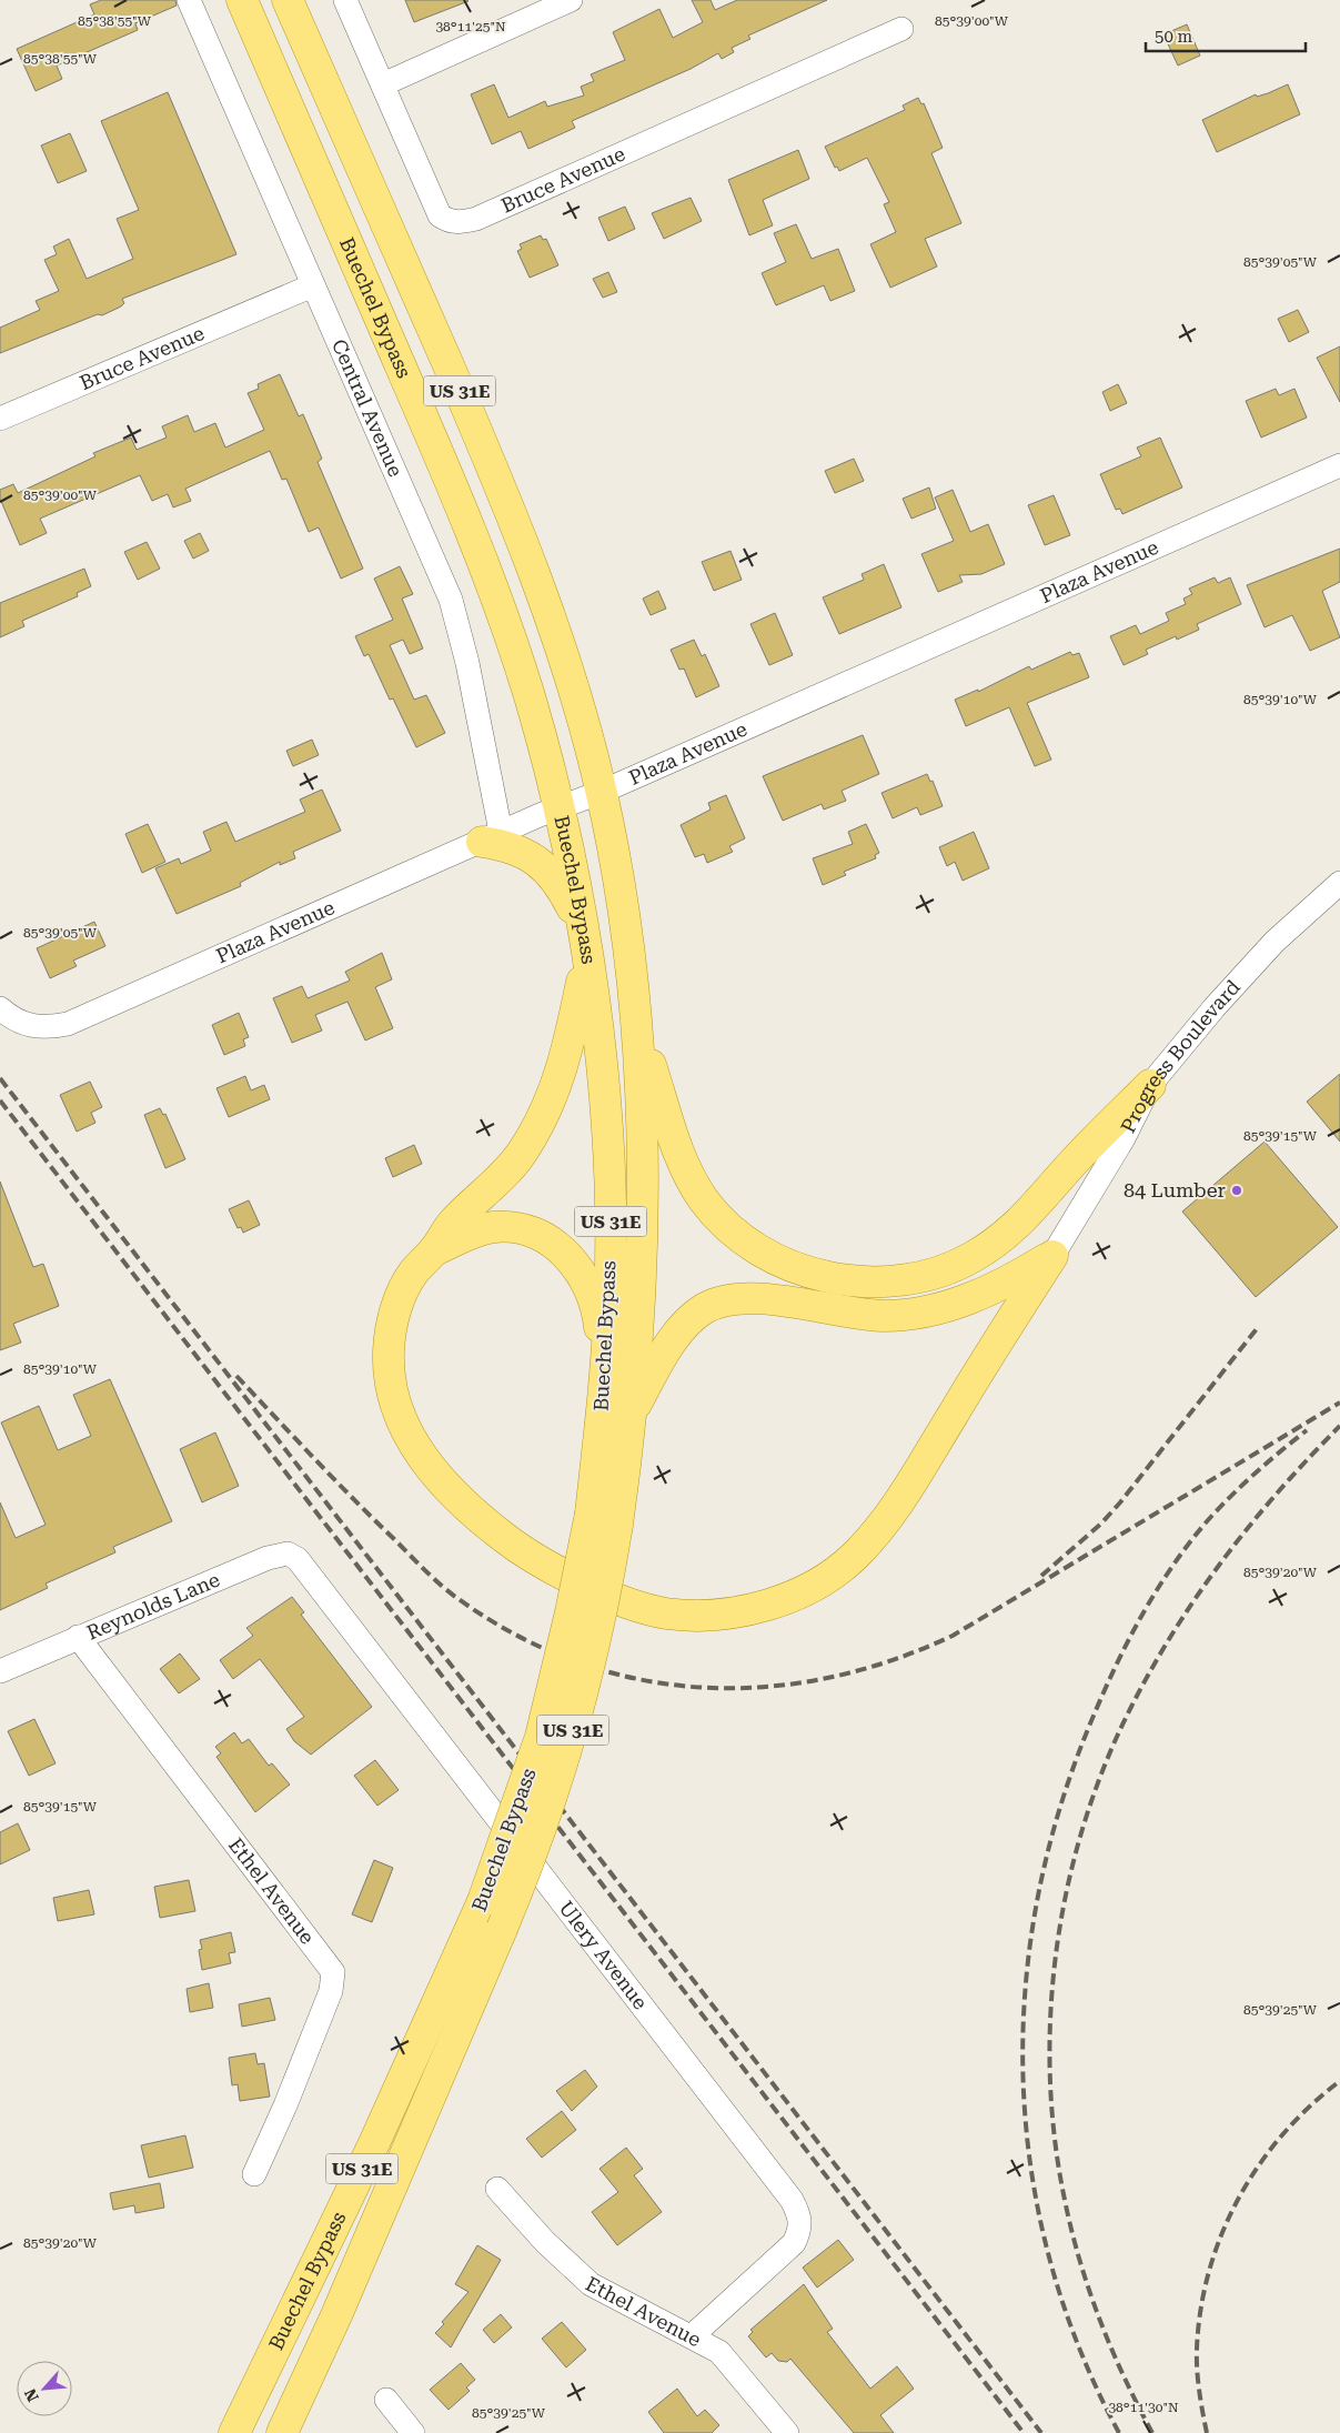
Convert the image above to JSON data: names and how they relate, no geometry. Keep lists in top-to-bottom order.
{
  "streets": {
    "main road": ["Buechel Bypass", "US 31E"],
    "street": [
      "Bruce Avenue",
      "Central Avenue",
      "Plaza Avenue",
      "Progress Boulevard",
      "Reynolds Lane",
      "Ethel Avenue",
      "Ulery Avenue"
    ]
  },
  "crossings": [
    ["Bruce Avenue", "Central Avenue"],
    ["Buechel Bypass", "Plaza Avenue"],
    ["Central Avenue", "Plaza Avenue"],
    ["Reynolds Lane", "Ethel Avenue"],
    ["Reynolds Lane", "Ulery Avenue"],
    ["Ethel Avenue", "Ulery Avenue"]
  ],
  "places": ["84 Lumber"],
  "scale_bar": "50 m",
  "north": "bottom left",
  "coordinates": [
    "85°39'00\"W",
    "85°38'55\"W",
    "38°11'25\"N",
    "85°39'05\"W",
    "85°39'10\"W",
    "85°39'15\"W",
    "85°39'20\"W",
    "85°39'25\"W",
    "38°11'30\"N"
  ]
}
